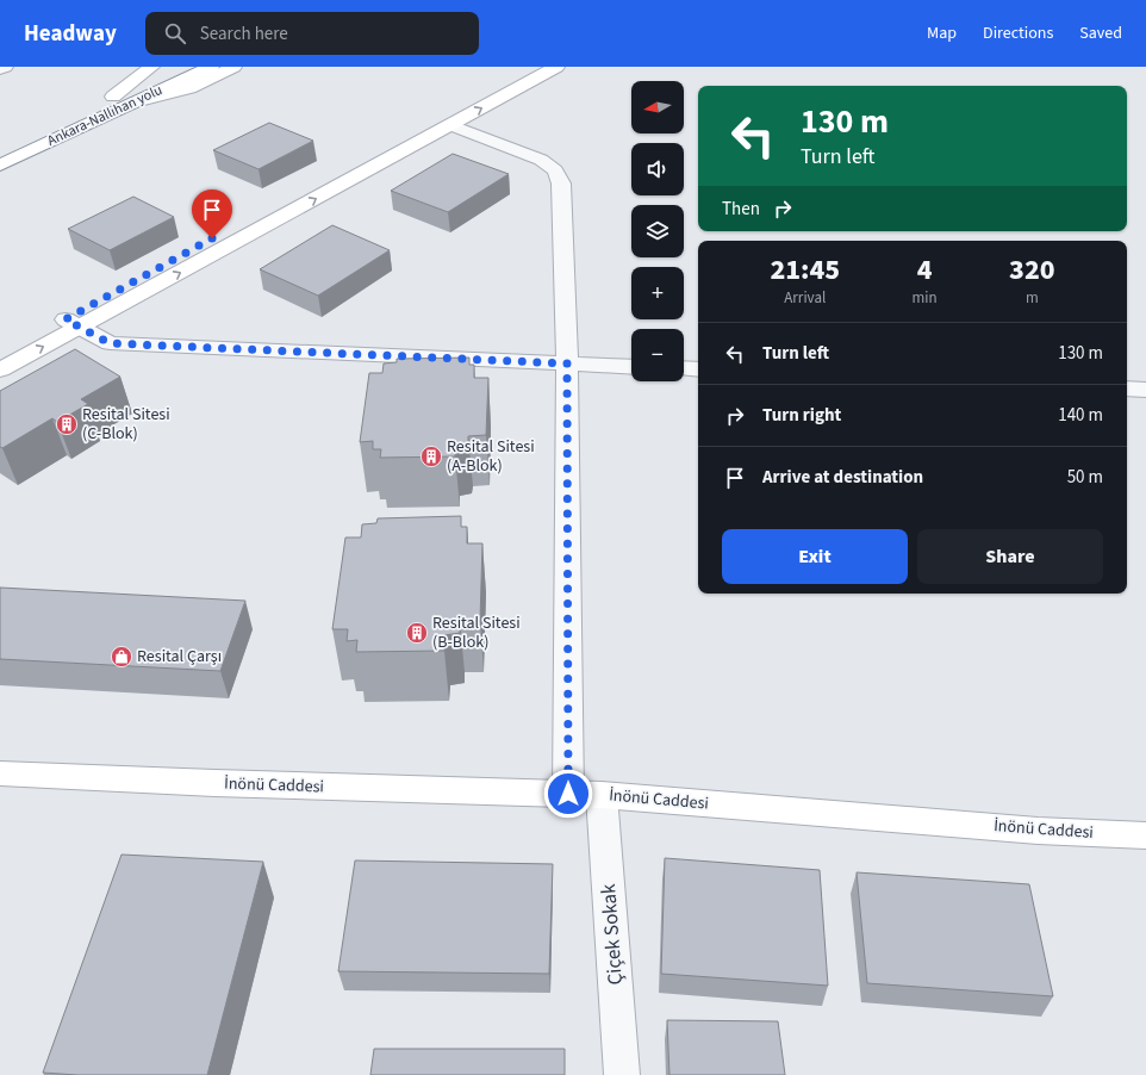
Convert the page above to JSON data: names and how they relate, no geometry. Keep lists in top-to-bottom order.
{
  "streets": {
    "main road": ["Ankara-Nallıhan yolu", "İnönü Caddesi"],
    "street": ["Çiçek Sokak"]
  },
  "crossings": [
    ["İnönü Caddesi", "Çiçek Sokak"]
  ],
  "places": {
    "building": ["Resital Sitesi (C-Blok)", "Resital Sitesi (A-Blok)", "Resital Sitesi (B-Blok)"],
    "shop": ["Resital Çarşı"]
  },
  "north": "left",
  "page": {
    "header": "Headway",
    "search": "Search here",
    "nav": ["Map", "Directions", "Saved"],
    "map_buttons": ["+", "−"],
    "turn": ["130 m", "Turn left"],
    "then": "Then",
    "eta": [
      "21:45",
      "Arrival",
      "4",
      "min",
      "320",
      "m"
    ],
    "list": [
      {
        "name": "Turn left",
        "value": "130 m"
      },
      {
        "name": "Turn right",
        "value": "140 m"
      },
      {
        "name": "Arrive at destination",
        "value": "50 m"
      }
    ],
    "buttons": ["Exit", "Share"]
  }
}
